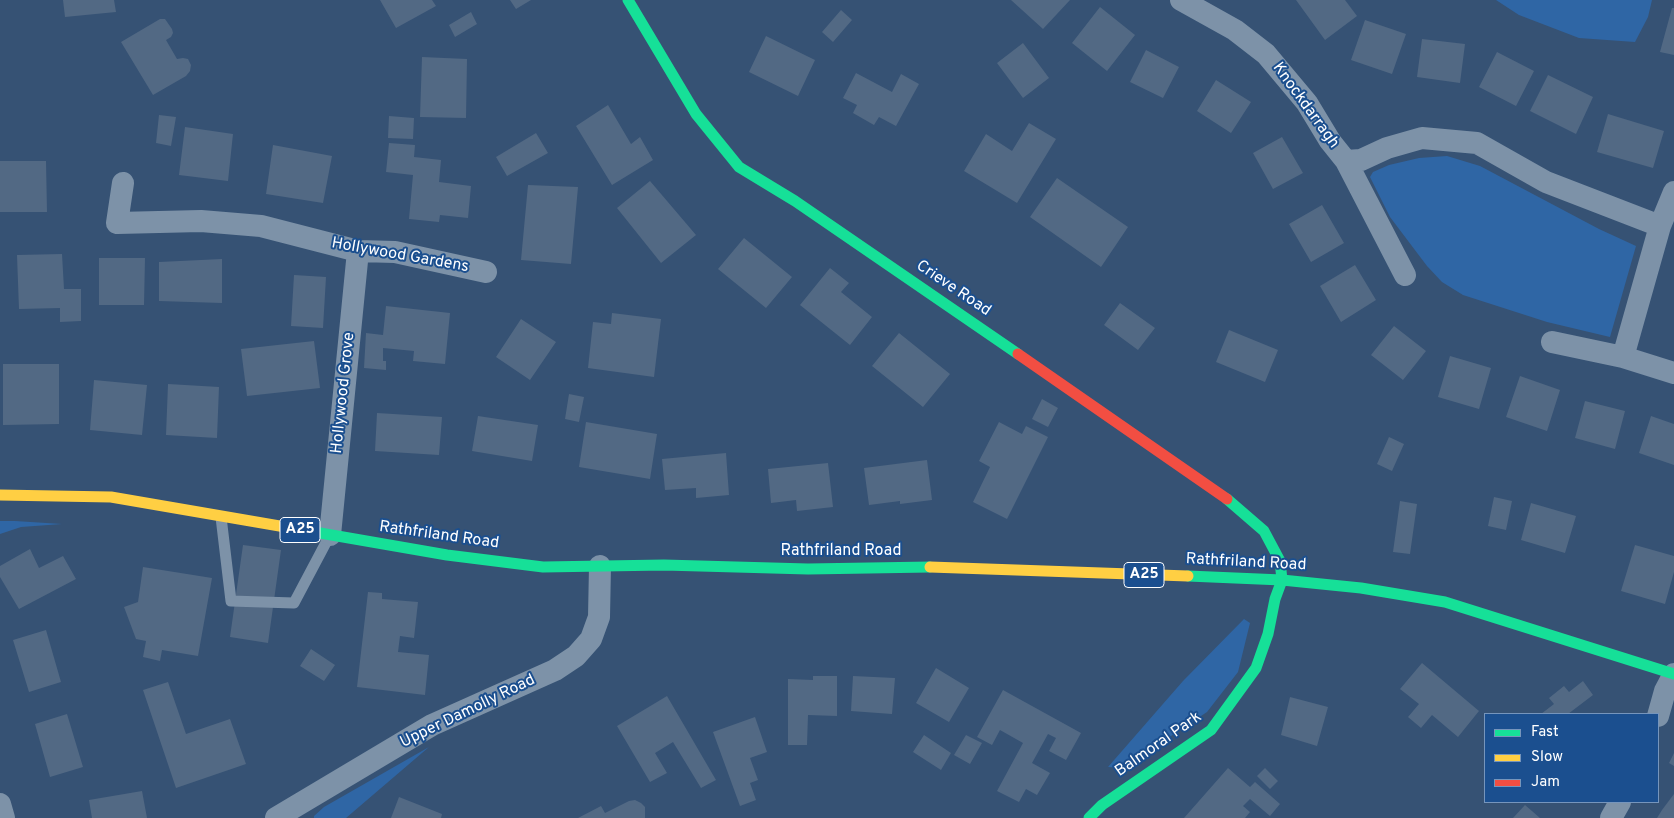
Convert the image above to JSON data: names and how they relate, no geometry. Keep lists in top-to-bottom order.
{
  "streets": {
    "main road": [
      "Crieve Road",
      "A25",
      "Rathfriland Road",
      "Balmoral Park"
    ],
    "street": [
      "Knockdarragh",
      "Hollywood Gardens",
      "Hollywood Grove",
      "Upper Damolly Road"
    ]
  },
  "crossings": [
    ["Hollywood Gardens", "Hollywood Grove"],
    ["Crieve Road", "Rathfriland Road"],
    ["Crieve Road", "Balmoral Park"],
    ["Hollywood Grove", "Rathfriland Road"],
    ["Rathfriland Road", "Upper Damolly Road"],
    ["Rathfriland Road", "Balmoral Park"]
  ],
  "legend": ["Fast", "Slow", "Jam"]
}
